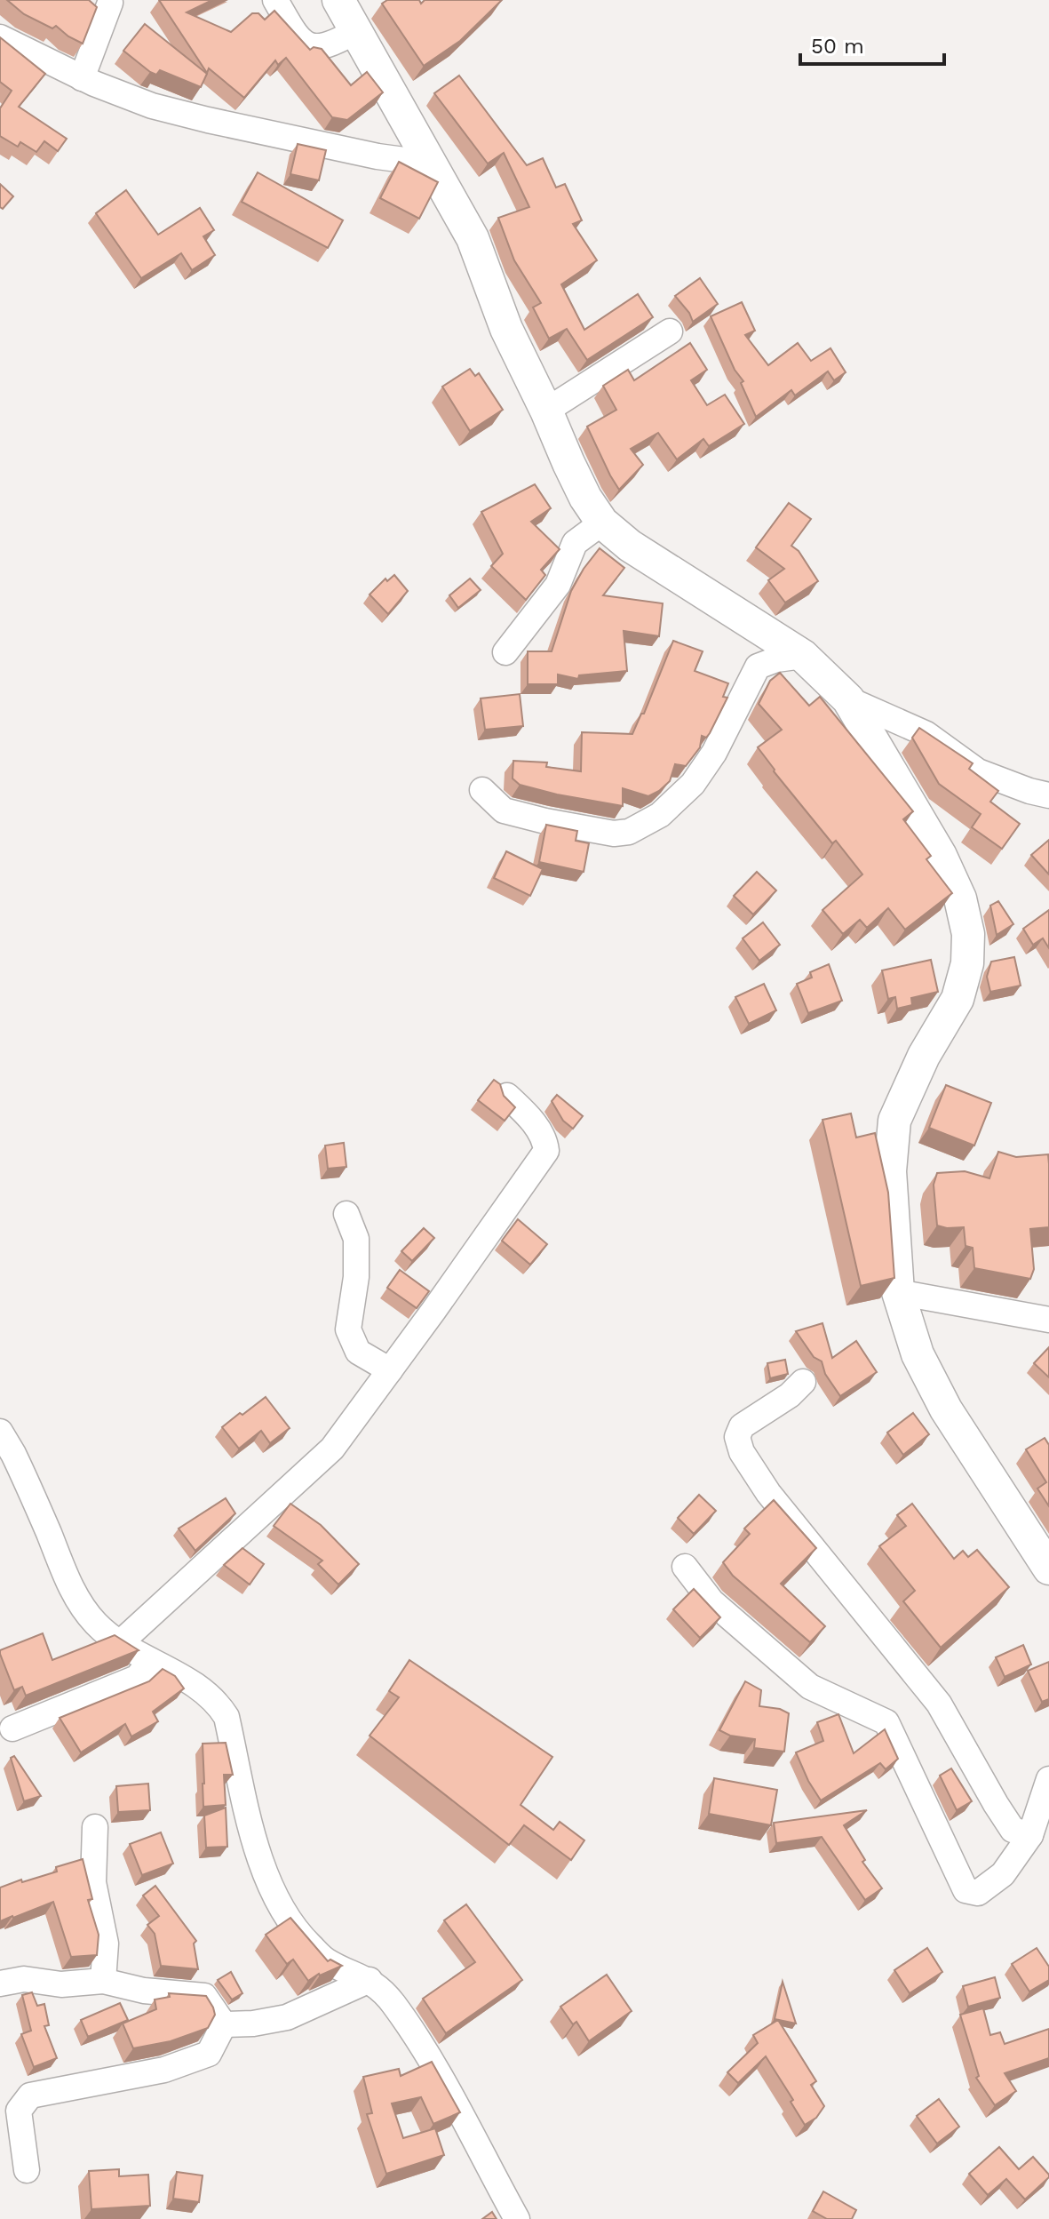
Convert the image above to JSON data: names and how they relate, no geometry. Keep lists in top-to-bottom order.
{
  "scale_bar": "50 m"
}
